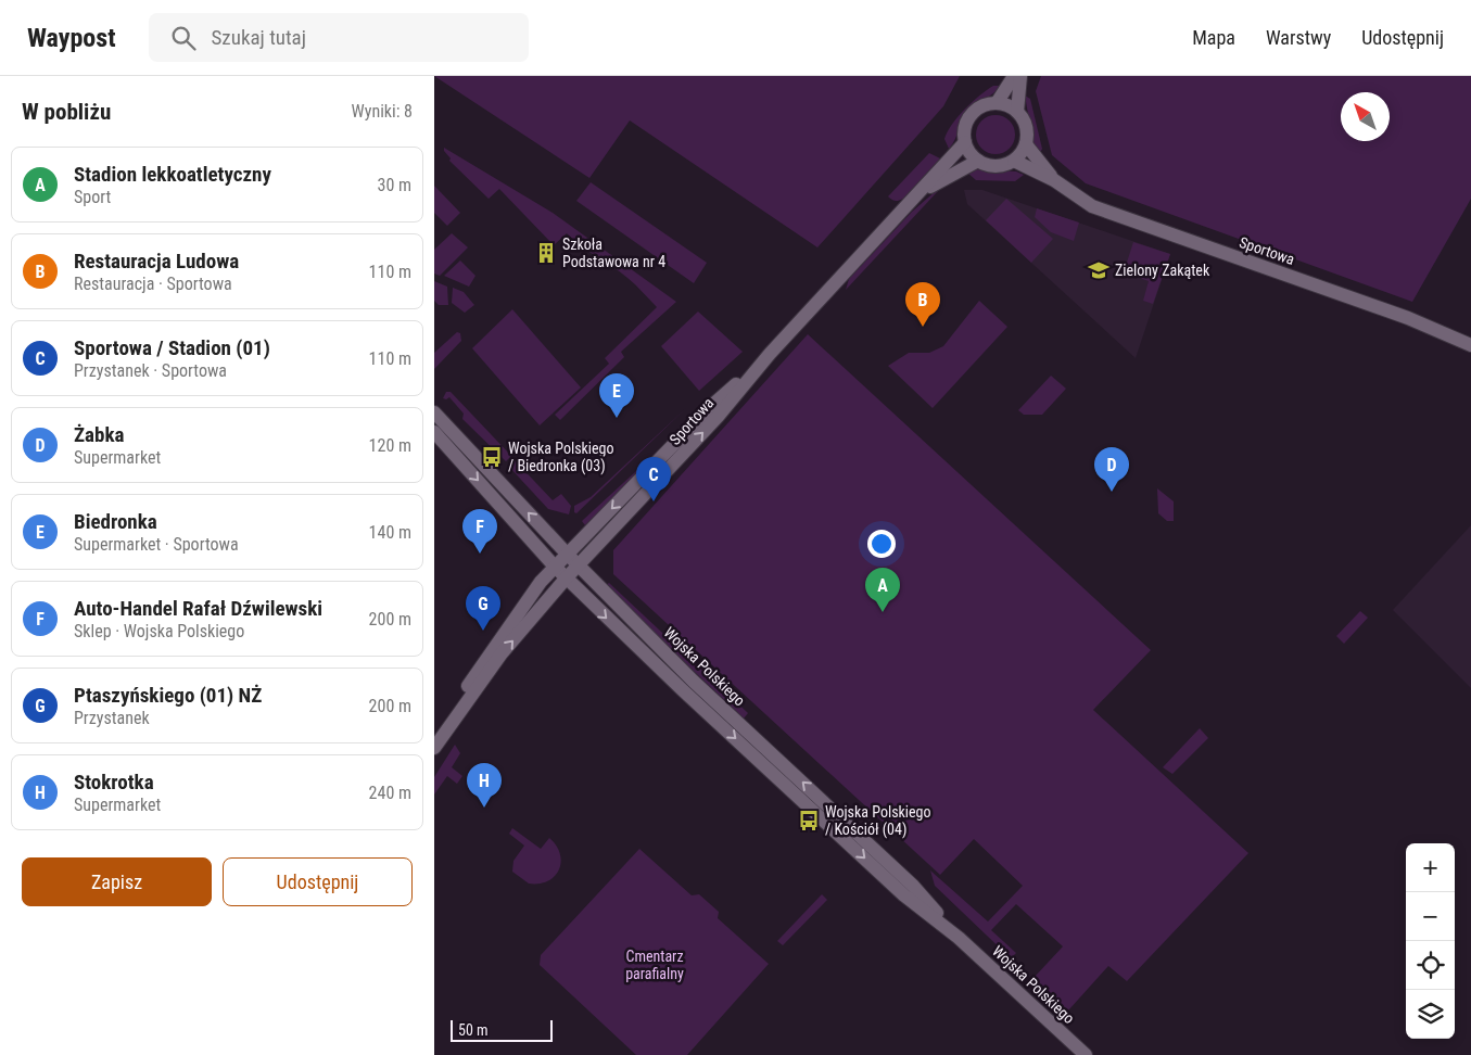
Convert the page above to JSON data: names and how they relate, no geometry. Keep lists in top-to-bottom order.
{
  "streets": {
    "street": ["Sportowa", "Wojska Polskiego"]
  },
  "crossings": [
    ["Sportowa", "Wojska Polskiego"]
  ],
  "parks": ["Cmentarz parafialny"],
  "places": {
    "building": ["Szkoła Podstawowa nr 4"],
    "school or university": ["Zielony Zakątek"],
    "bus stop": ["Wojska Polskiego / Biedronka (03)", "Wojska Polskiego / Kościół (04)"]
  },
  "scale_bar": "50 m",
  "north": "top left",
  "page": {
    "header": "Waypost",
    "search": "Szukaj tutaj",
    "nav": ["Mapa", "Warstwy", "Udostępnij"],
    "heading": ["W pobliżu", "Wyniki: 8"],
    "list": [
      {
        "mark": "A",
        "name": "Stadion lekkoatletyczny",
        "note": "Sport",
        "value": "30 m"
      },
      {
        "mark": "B",
        "name": "Restauracja Ludowa",
        "note": "Restauracja · Sportowa",
        "value": "110 m"
      },
      {
        "mark": "C",
        "name": "Sportowa / Stadion (01)",
        "note": "Przystanek · Sportowa",
        "value": "110 m"
      },
      {
        "mark": "D",
        "name": "Żabka",
        "note": "Supermarket",
        "value": "120 m"
      },
      {
        "mark": "E",
        "name": "Biedronka",
        "note": "Supermarket · Sportowa",
        "value": "140 m"
      },
      {
        "mark": "F",
        "name": "Auto-Handel Rafał Dźwilewski",
        "note": "Sklep · Wojska Polskiego",
        "value": "200 m"
      },
      {
        "mark": "G",
        "name": "Ptaszyńskiego (01) NŻ",
        "note": "Przystanek",
        "value": "200 m"
      },
      {
        "mark": "H",
        "name": "Stokrotka",
        "note": "Supermarket",
        "value": "240 m"
      }
    ],
    "pins": [
      "B",
      "E",
      "D",
      "C",
      "F",
      "A",
      "G",
      "H"
    ],
    "buttons": ["Zapisz", "Udostępnij"],
    "map_buttons": ["+", "−"],
    "scale": "50 m"
  }
}
